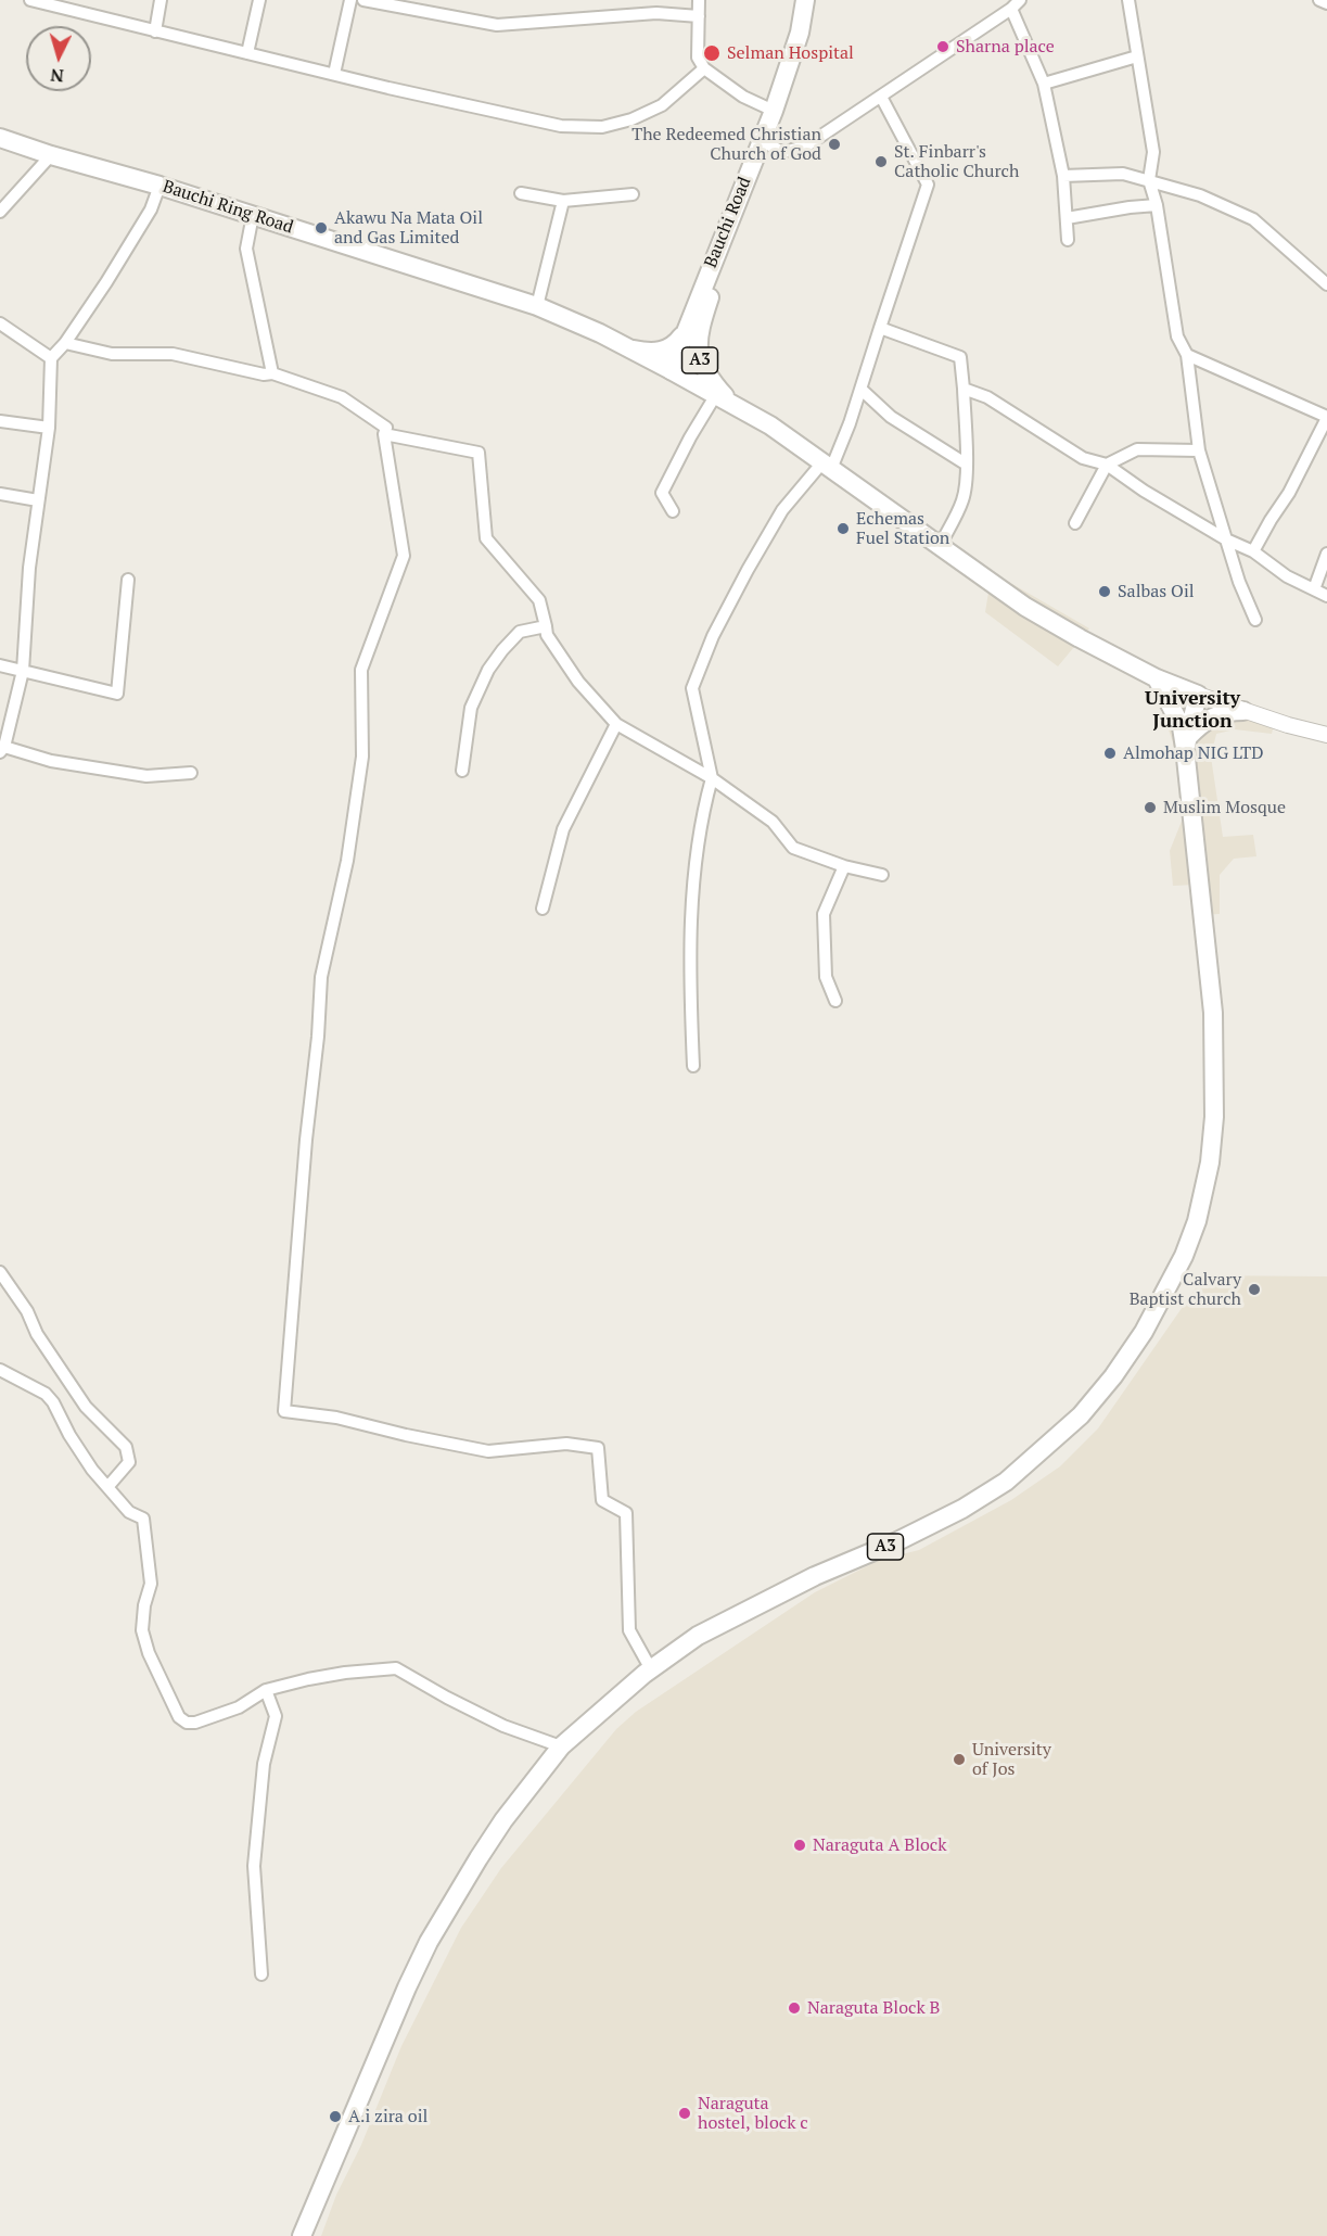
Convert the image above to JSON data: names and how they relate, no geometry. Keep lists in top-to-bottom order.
{
  "streets": {
    "main road": ["Bauchi Ring Road", "Bauchi Road", "A3"]
  },
  "crossings": [
    ["Bauchi Ring Road", "A3"],
    ["Bauchi Road", "A3"]
  ],
  "districts": ["University Junction"],
  "places": [
    "Sharna place",
    "Selman Hospital",
    "The Redeemed Christian Church of God",
    "St. Finbarr's Catholic Church",
    "Akawu Na Mata Oil and Gas Limited",
    "Echemas Fuel Station",
    "Salbas Oil",
    "Almohap NIG LTD",
    "Muslim Mosque",
    "Calvary Baptist church",
    "University of Jos",
    "Naraguta A Block",
    "Naraguta Block B",
    "Naraguta hostel, block c",
    "A.i zira oil"
  ],
  "north": "bottom"
}
